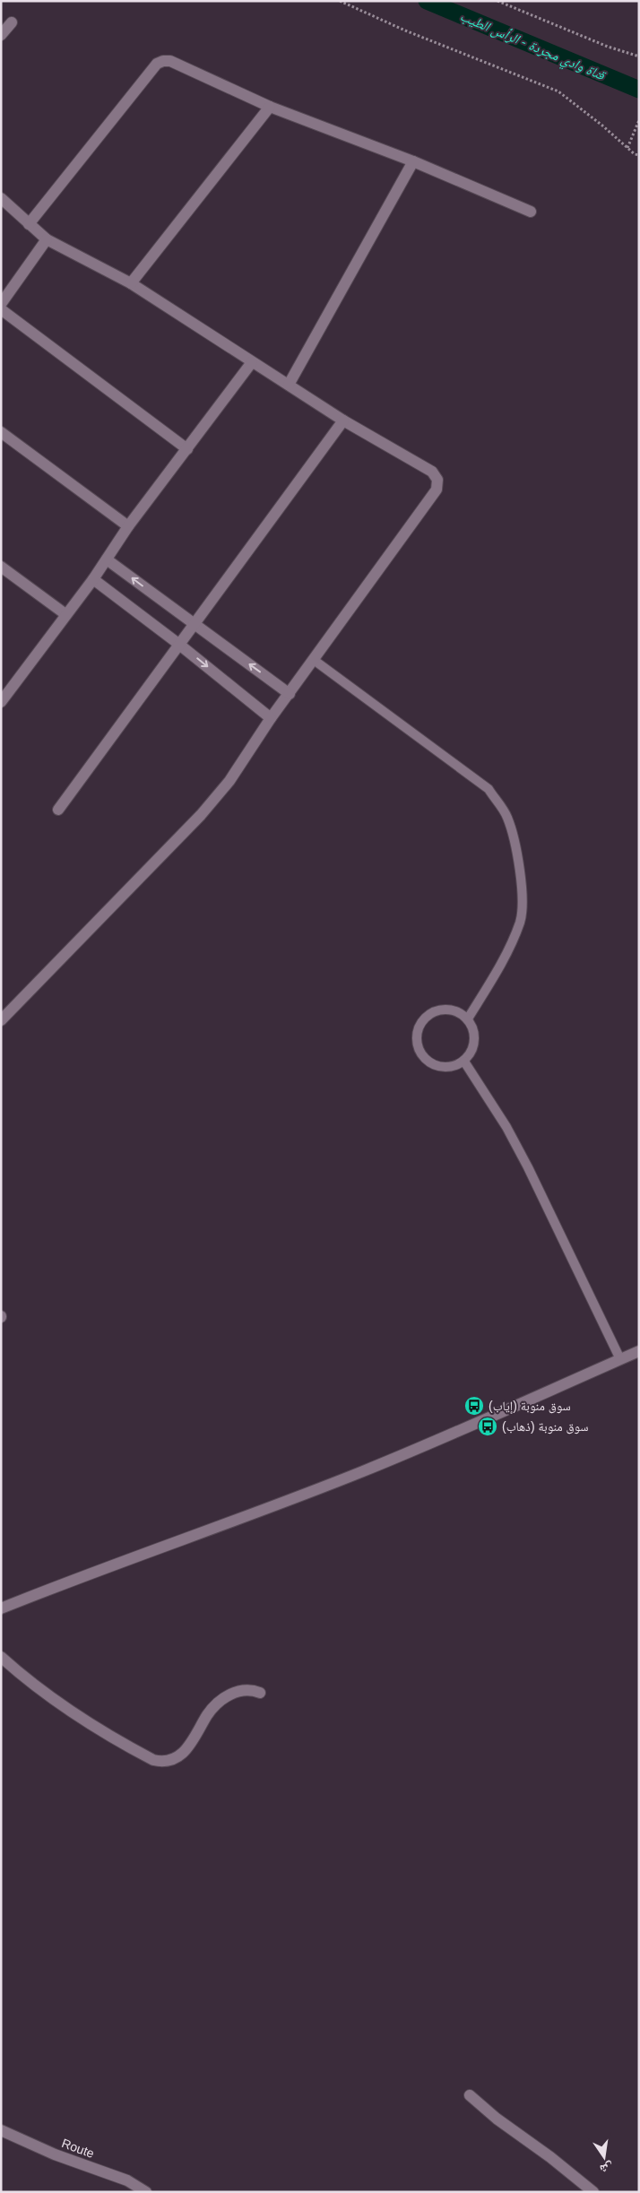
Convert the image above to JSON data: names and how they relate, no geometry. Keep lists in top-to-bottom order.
{
  "streets": {
    "street": ["Route"]
  },
  "water": ["قناة وادي مجردة - الرأس الطيب"],
  "places": {
    "bus stop": ["سوق منوبة (إياب)", "سوق منوبة (ذهاب)"]
  },
  "north": "bottom"
}
